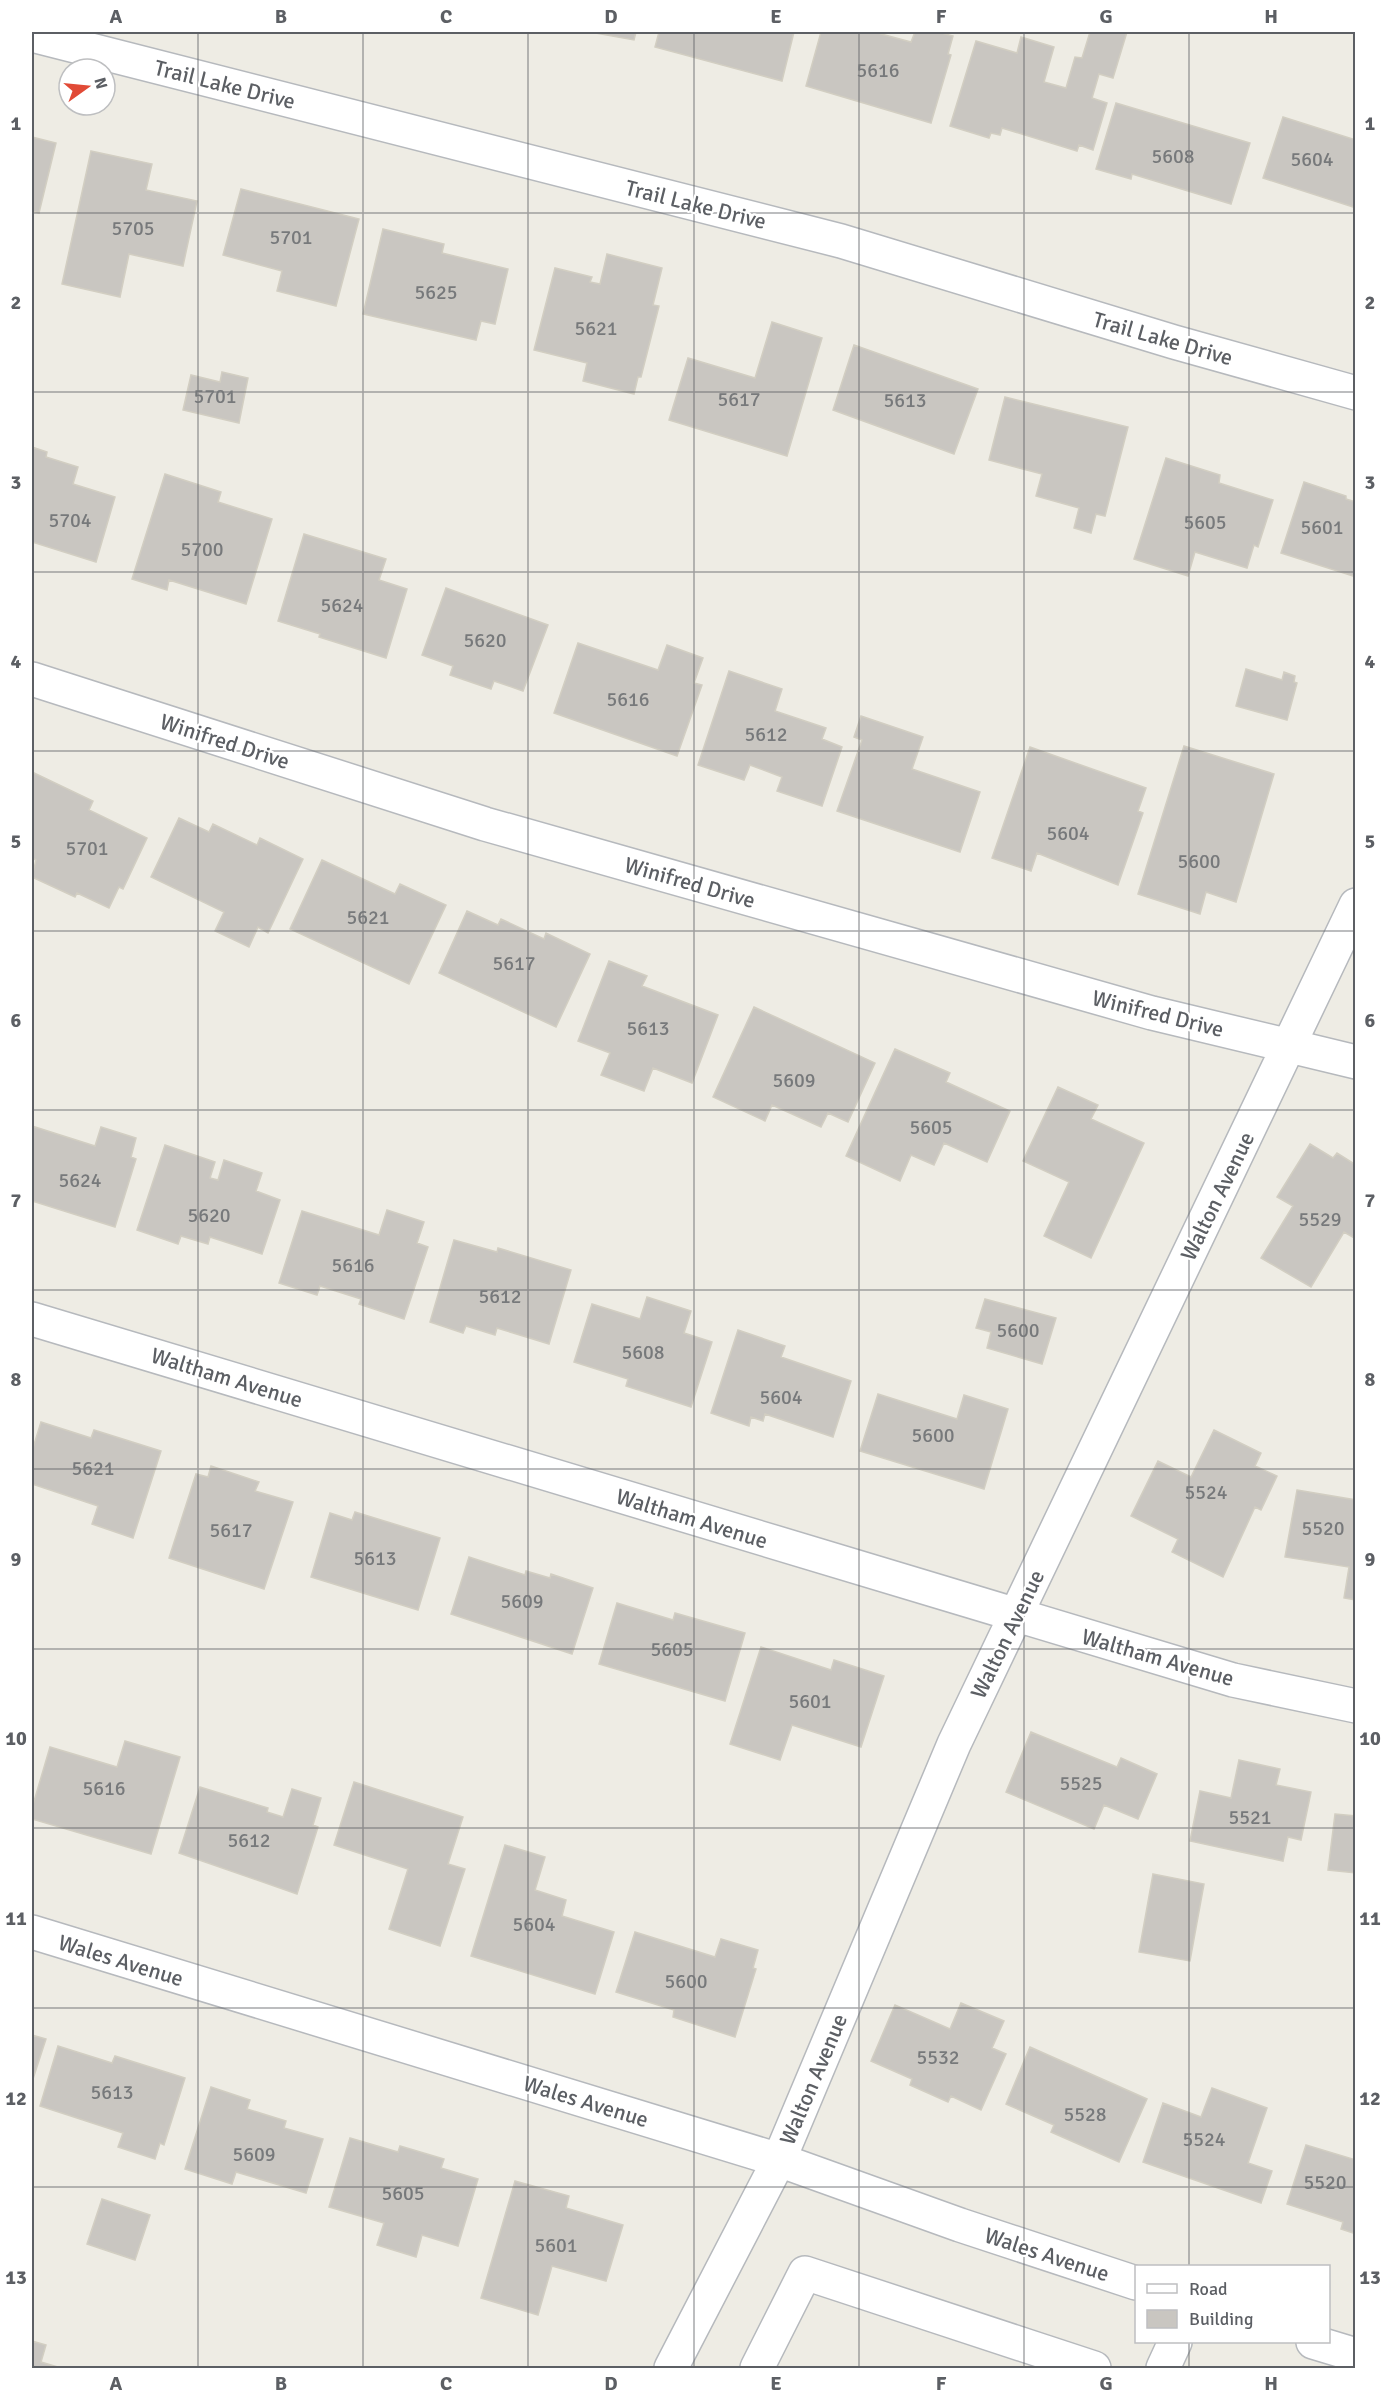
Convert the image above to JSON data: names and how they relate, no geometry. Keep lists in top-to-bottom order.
{
  "streets": {
    "street": [
      "Trail Lake Drive",
      "Winifred Drive",
      "Walton Avenue",
      "Waltham Avenue",
      "Wales Avenue"
    ]
  },
  "crossings": [
    ["Winifred Drive", "Walton Avenue"],
    ["Walton Avenue", "Waltham Avenue"],
    ["Walton Avenue", "Wales Avenue"]
  ],
  "house_numbers": [
    "5616",
    "5608",
    "5604",
    "5705",
    "5701",
    "5625",
    "5621",
    "5701",
    "5617",
    "5613",
    "5704",
    "5605",
    "5601",
    "5700",
    "5624",
    "5620",
    "5616",
    "5612",
    "5604",
    "5701",
    "5600",
    "5621",
    "5617",
    "5613",
    "5609",
    "5605",
    "5624",
    "5620",
    "5529",
    "5616",
    "5612",
    "5600",
    "5608",
    "5604",
    "5600",
    "5621",
    "5524",
    "5520",
    "5617",
    "5613",
    "5609",
    "5605",
    "5601",
    "5525",
    "5616",
    "5521",
    "5612",
    "5604",
    "5600",
    "5532",
    "5613",
    "5528",
    "5524",
    "5609",
    "5520",
    "5605",
    "5601"
  ],
  "legend": ["Road", "Building"],
  "north": "right",
  "grid": {
    "columns": [
      "A",
      "B",
      "C",
      "D",
      "E",
      "F",
      "G",
      "H"
    ],
    "rows": [
      "1",
      "2",
      "3",
      "4",
      "5",
      "6",
      "7",
      "8",
      "9",
      "10",
      "11",
      "12",
      "13"
    ]
  }
}
